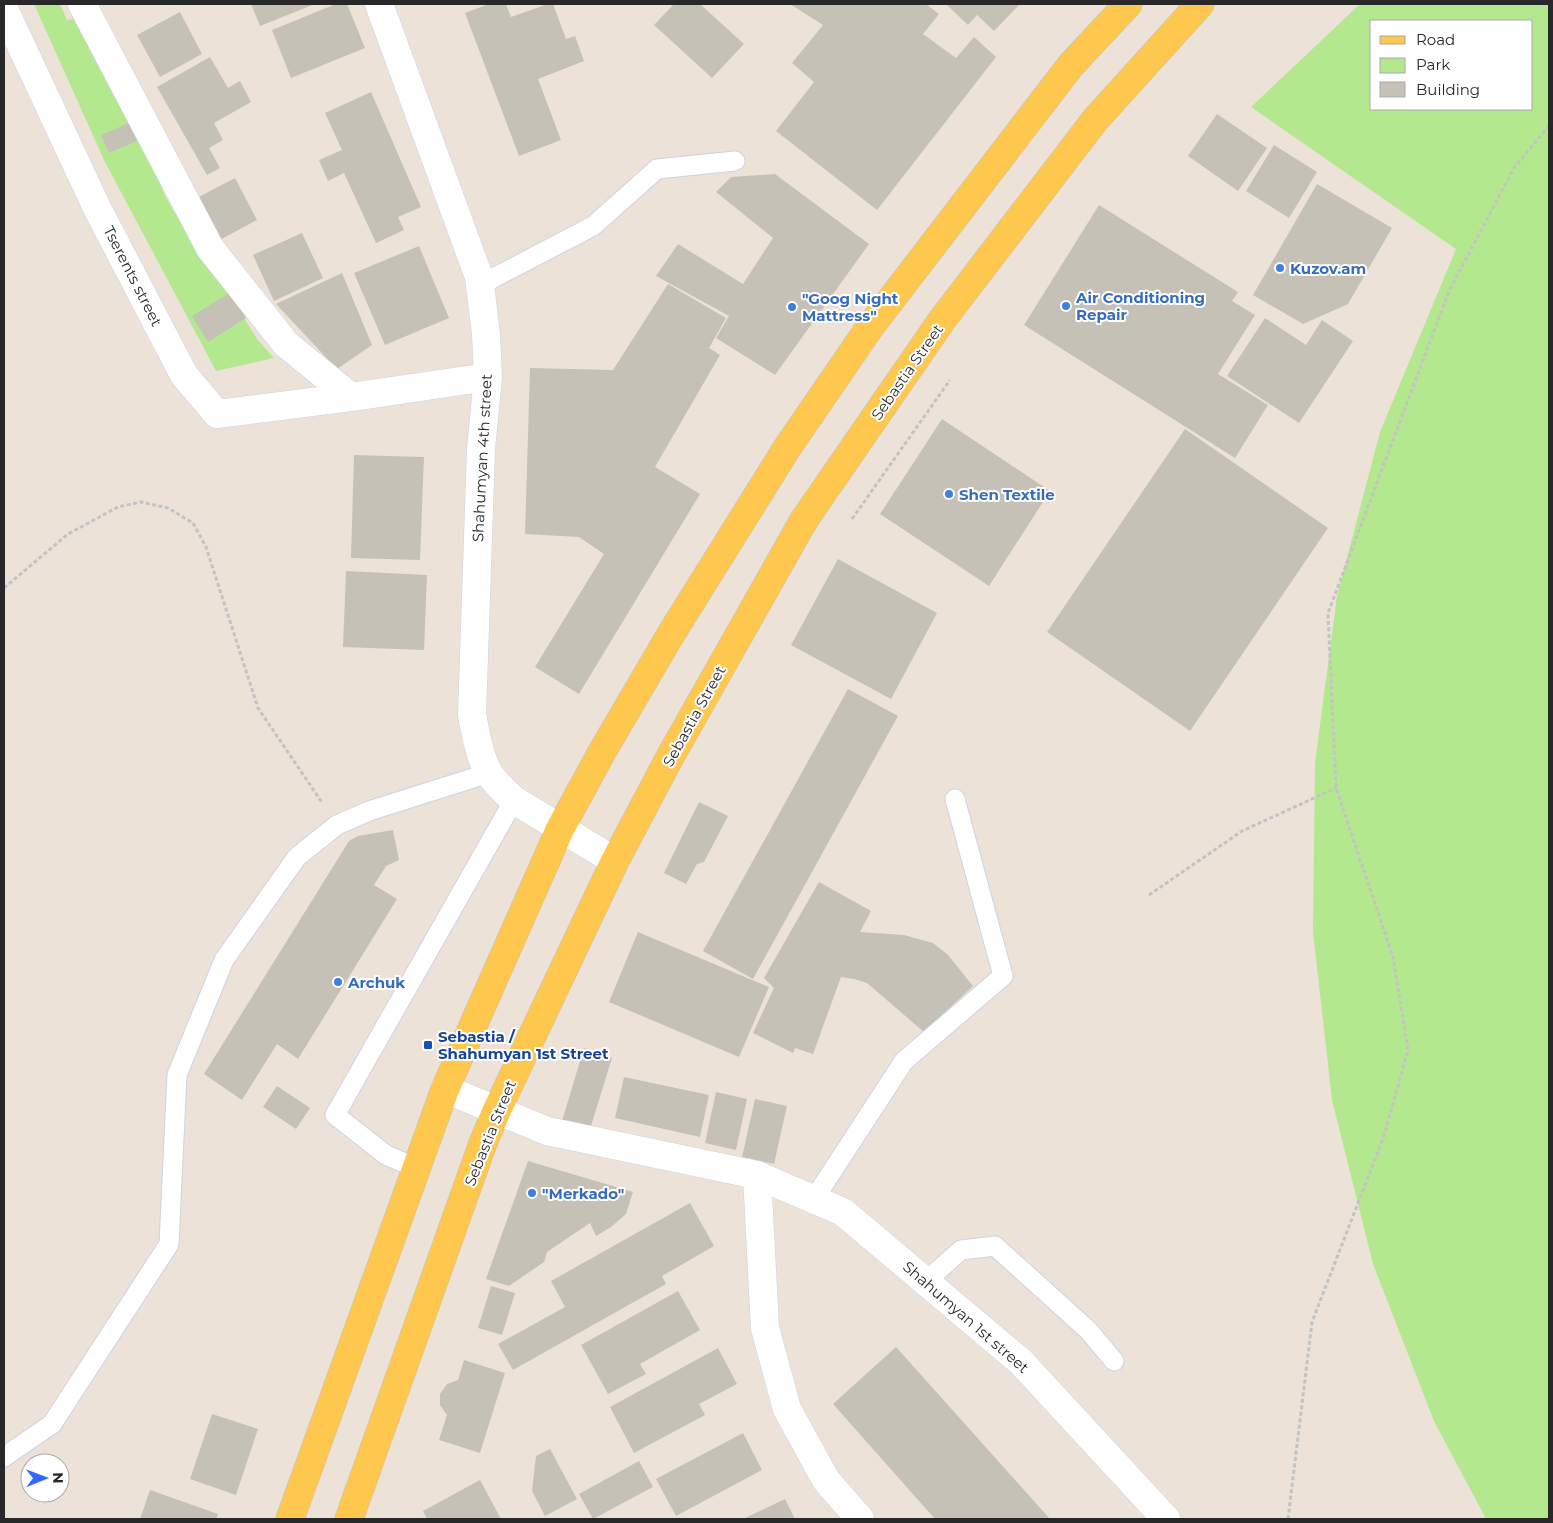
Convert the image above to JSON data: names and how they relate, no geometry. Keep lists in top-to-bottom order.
{
  "streets": {
    "main road": ["Sebastia Street"],
    "street": ["Tserents street", "Shahumyan 4th street", "Shahumyan 1st street"]
  },
  "crossings": [
    ["Tserents street", "Shahumyan 4th street"],
    ["Sebastia Street", "Shahumyan 4th street"],
    ["Sebastia Street", "Shahumyan 1st street"]
  ],
  "places": {
    "other": [
      "Kuzov.am",
      "Air Conditioning Repair",
      "\"Goog Night Mattress\"",
      "Shen Textile",
      "Archuk",
      "\"Merkado\""
    ],
    "transit": ["Sebastia / Shahumyan 1st Street"]
  },
  "legend": ["Road", "Park", "Building"],
  "north": "right"
}
